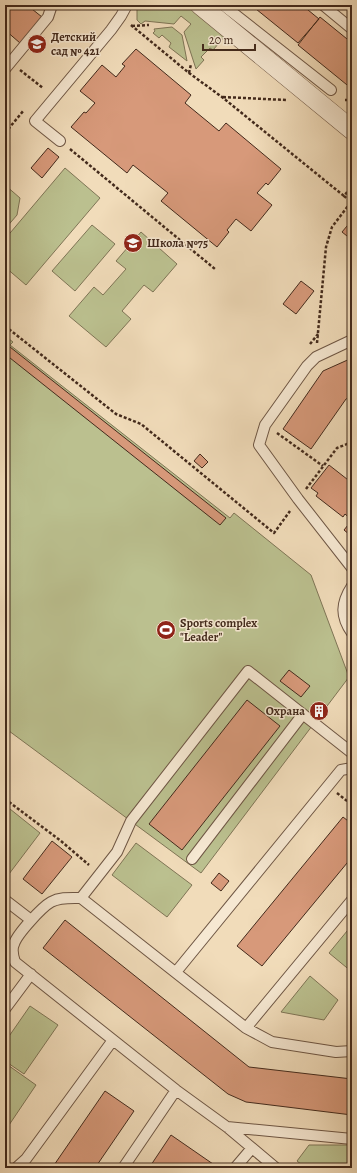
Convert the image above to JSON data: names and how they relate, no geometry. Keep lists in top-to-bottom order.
{
  "places": {
    "school or university": ["Детский сад № 421", "Школа №75"],
    "sports": ["Sports complex \"Leader\""],
    "building": ["Охрана"]
  },
  "scale_bar": "20 m"
}
